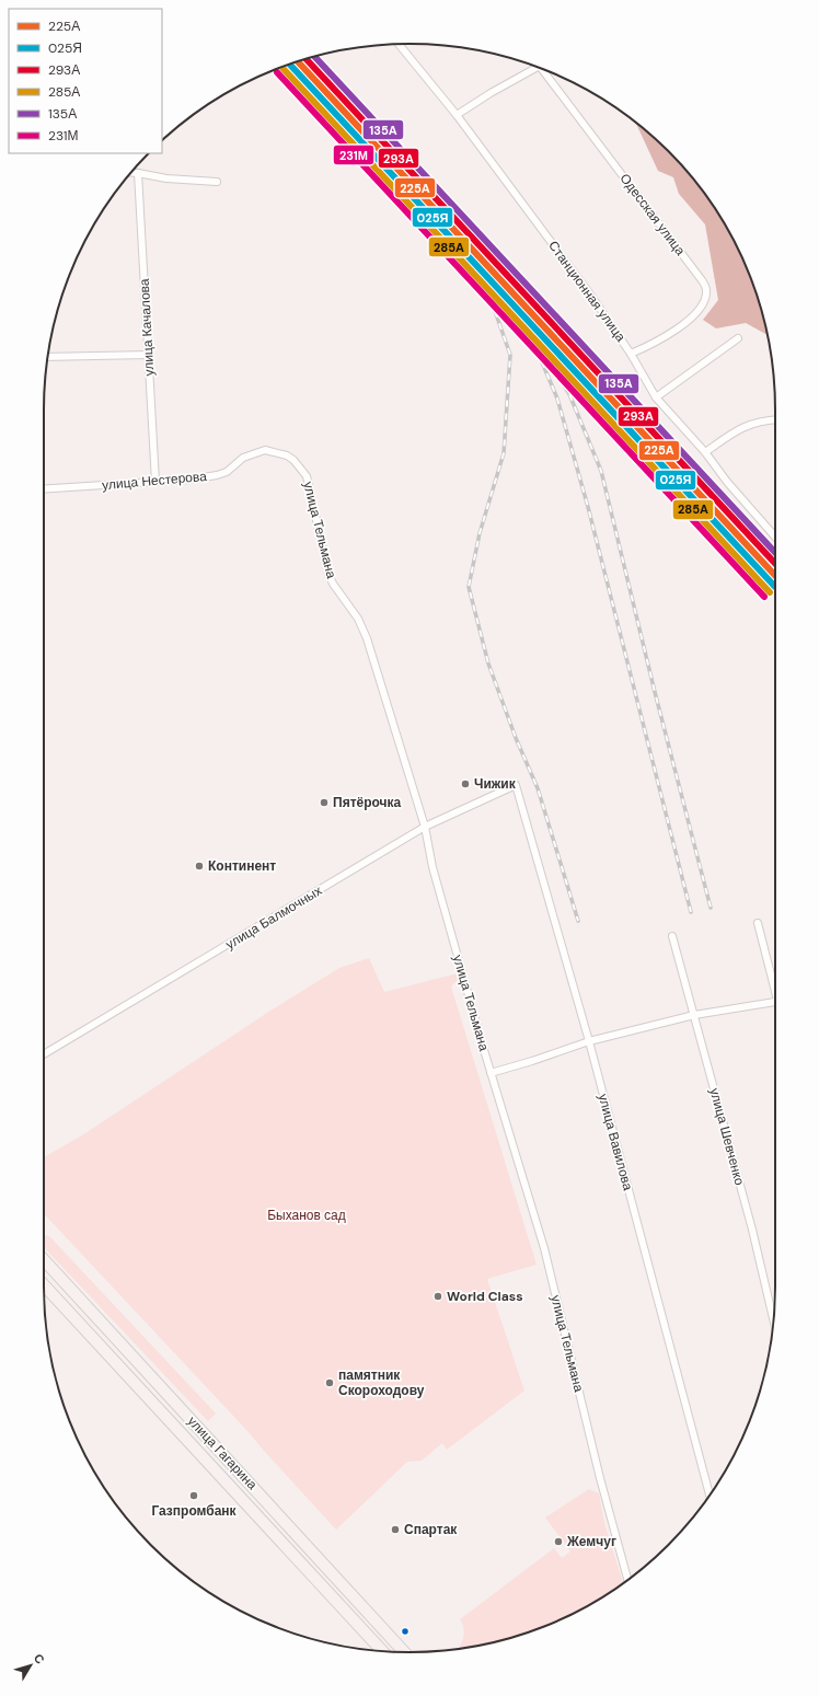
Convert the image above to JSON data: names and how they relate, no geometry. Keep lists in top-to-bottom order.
{
  "streets": {
    "main road": ["улица Гагарина"],
    "street": [
      "Одесская улица",
      "Станционная улица",
      "улица Качалова",
      "улица Нестерова",
      "улица Тельмана",
      "улица Балмочных",
      "улица Шевченко",
      "улица Вавилова"
    ]
  },
  "crossings": [
    ["Одесская улица", "Станционная улица"],
    ["улица Качалова", "улица Нестерова"],
    ["улица Нестерова", "улица Тельмана"],
    ["улица Тельмана", "улица Балмочных"],
    ["улица Балмочных", "улица Вавилова"]
  ],
  "parks": ["Быханов сад"],
  "places": [
    "Чижик",
    "Пятёрочка",
    "Континент",
    "World Class",
    "памятник Скороходову",
    "Газпромбанк",
    "Спартак",
    "Жемчуг"
  ],
  "lines": [
    "transit line 135А",
    "transit line 293А",
    "transit line 225А",
    "transit line 025Я",
    "transit line 285А",
    "transit line 231М"
  ],
  "legend": [
    "225А",
    "025Я",
    "293А",
    "285А",
    "135А",
    "231М"
  ],
  "north": "top right"
}
